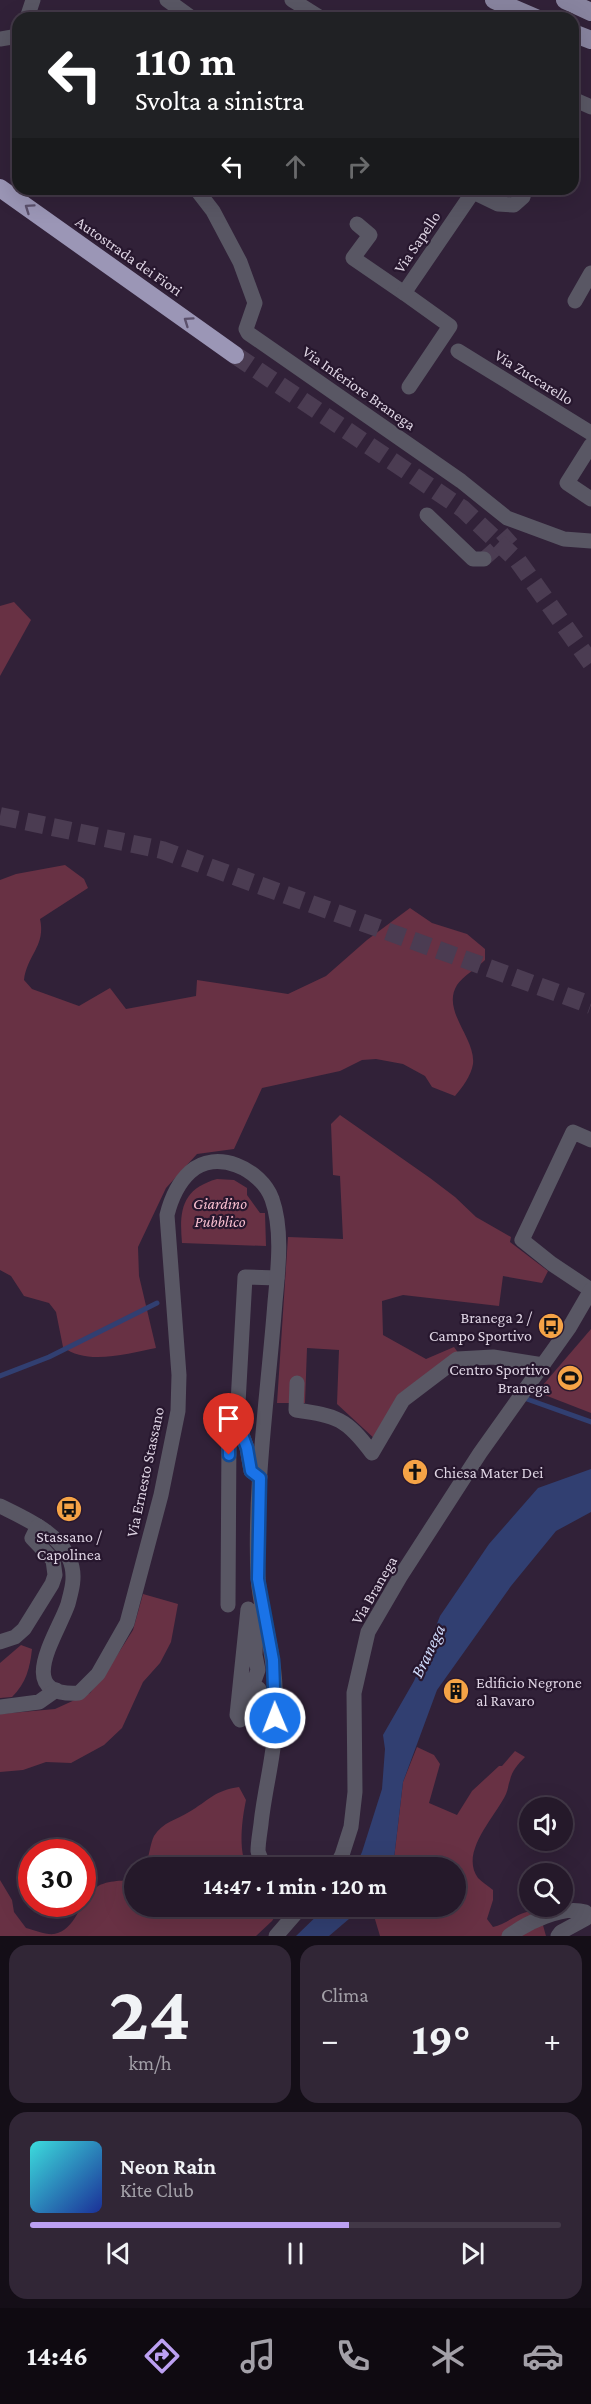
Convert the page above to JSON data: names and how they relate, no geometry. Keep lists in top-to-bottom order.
{
  "streets": {
    "highway": ["Autostrada dei Fiori"],
    "street": [
      "Via Sapello",
      "Via Zuccarello",
      "Via Inferiore Branega",
      "Via Ernesto Stassano",
      "Via Branega"
    ]
  },
  "one_way": ["Autostrada dei Fiori"],
  "water": ["Branega"],
  "parks": ["Giardino Pubblico"],
  "places": {
    "bus stop": ["Branega 2 / Campo Sportivo", "Stassano / Capolinea"],
    "sports": ["Centro Sportivo Branega"],
    "church": ["Chiesa Mater Dei"],
    "building": ["Edificio Negrone al Ravaro"]
  },
  "page": {
    "turn": ["110 m", "Svolta a sinistra"],
    "limit": "30",
    "trip": "14:47 · 1 min · 120 m",
    "tile": [
      ["24", "km/h"],
      "Clima"
    ],
    "heat": ["−", "19°", "+"],
    "song": ["Neon Rain", "Kite Club"],
    "tabs": "14:46"
  }
}
